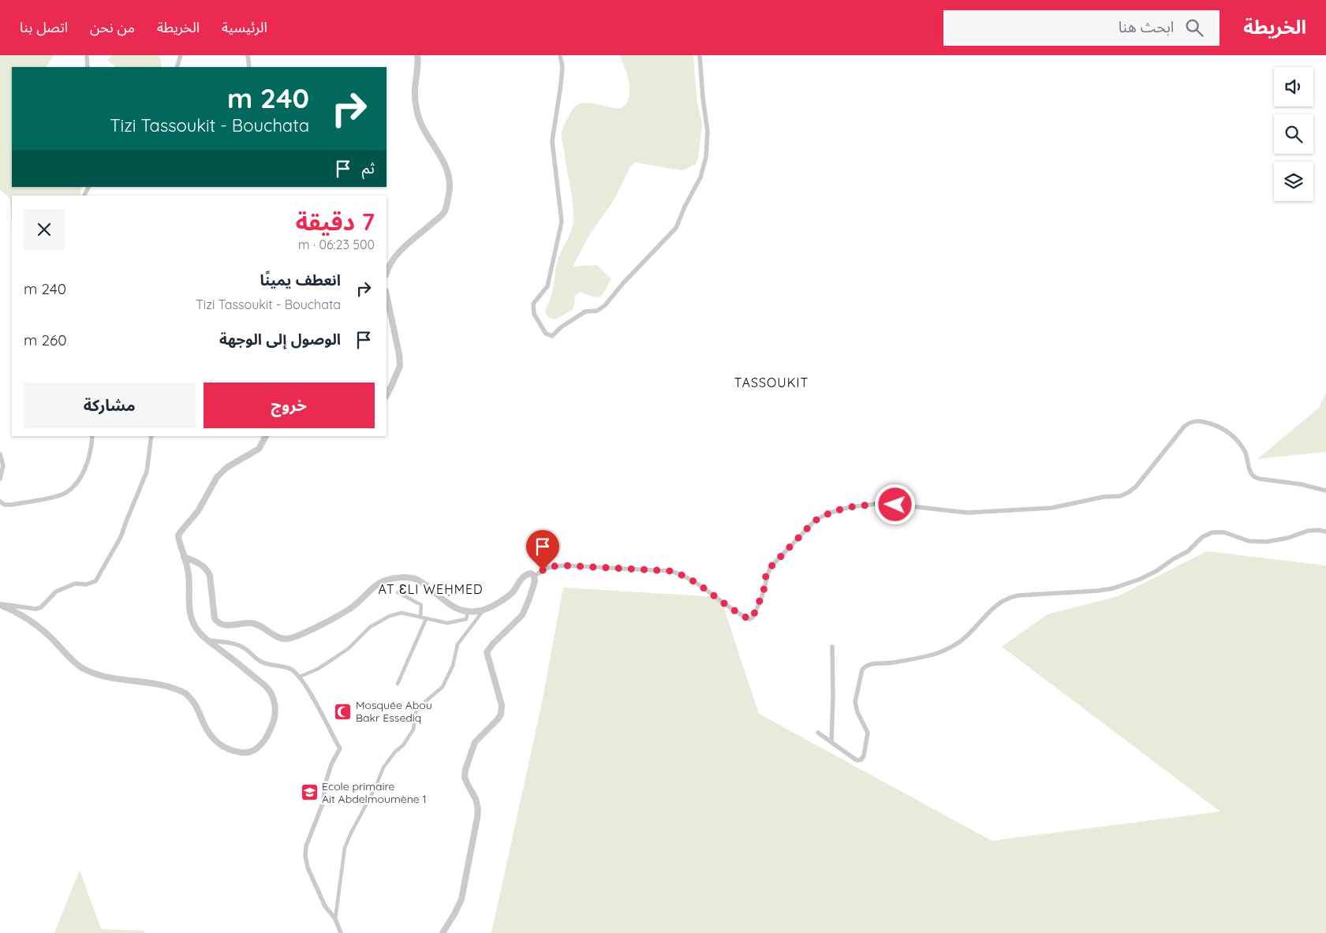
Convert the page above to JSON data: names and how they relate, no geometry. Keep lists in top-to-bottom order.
{
  "districts": ["TASSOUKIT", "AT ƐLI WEḤMED"],
  "places": {
    "mosque": ["Mosquée Abou Bakr Essediq"],
    "school or university": ["Ecole primaire Ait Abdelmoumène 1"]
  },
  "page": {
    "header": "الخريطة",
    "search": "ابحث هنا",
    "nav": [
      "الرئيسية",
      "الخريطة",
      "من نحن",
      "اتصل بنا"
    ],
    "turn": ["240 m", "Tizi Tassoukit - Bouchata"],
    "then": "ثم",
    "heading": ["7 دقيقة", "500 m · 06:23"],
    "list": [
      {
        "name": "انعطف يمينًا",
        "note": "Tizi Tassoukit - Bouchata",
        "value": "240 m"
      },
      {
        "name": "الوصول إلى الوجهة",
        "value": "260 m"
      }
    ],
    "buttons": ["خروج", "مشاركة"]
  }
}
